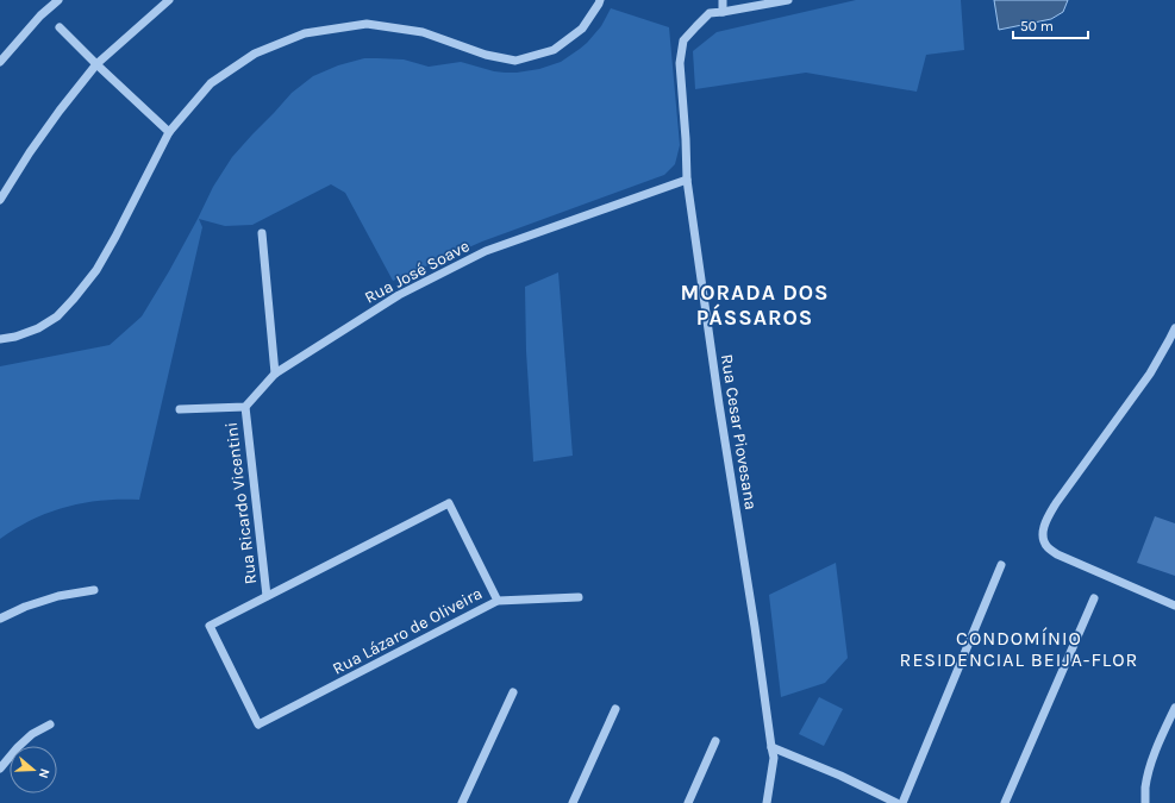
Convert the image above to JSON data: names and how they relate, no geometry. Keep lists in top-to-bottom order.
{
  "streets": {
    "street": [
      "Rua José Soave",
      "Rua Cesar Piovesana",
      "Rua Ricardo Vicentini",
      "Rua Lázaro de Oliveira"
    ]
  },
  "crossings": [
    ["Rua José Soave", "Rua Cesar Piovesana"],
    ["Rua José Soave", "Rua Ricardo Vicentini"],
    ["Rua Ricardo Vicentini", "Rua Lázaro de Oliveira"]
  ],
  "districts": ["MORADA DOS PÁSSAROS", "CONDOMÍNIO RESIDENCIAL BEIJA-FLOR"],
  "scale_bar": "50 m",
  "north": "right"
}
